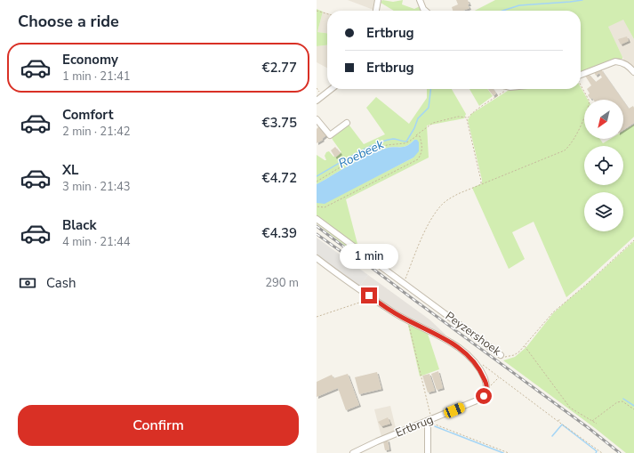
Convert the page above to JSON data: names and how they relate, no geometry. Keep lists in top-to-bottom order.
{
  "streets": {
    "street": ["Peyzershoek", "Ertbrug"]
  },
  "water": ["Roebeek"],
  "north": "bottom left",
  "page": {
    "heading": "Choose a ride",
    "banner": ["Ertbrug", "Ertbrug"],
    "list": [
      {
        "name": "Economy",
        "note": "1 min · 21:41",
        "value": "€2.77"
      },
      {
        "name": "Comfort",
        "note": "2 min · 21:42",
        "value": "€3.75"
      },
      {
        "name": "XL",
        "note": "3 min · 21:43",
        "value": "€4.72"
      },
      {
        "name": "Black",
        "note": "4 min · 21:44",
        "value": "€4.39"
      }
    ],
    "bubble": "1 min",
    "pay": ["Cash", "290 m"],
    "buttons": "Confirm"
  }
}
